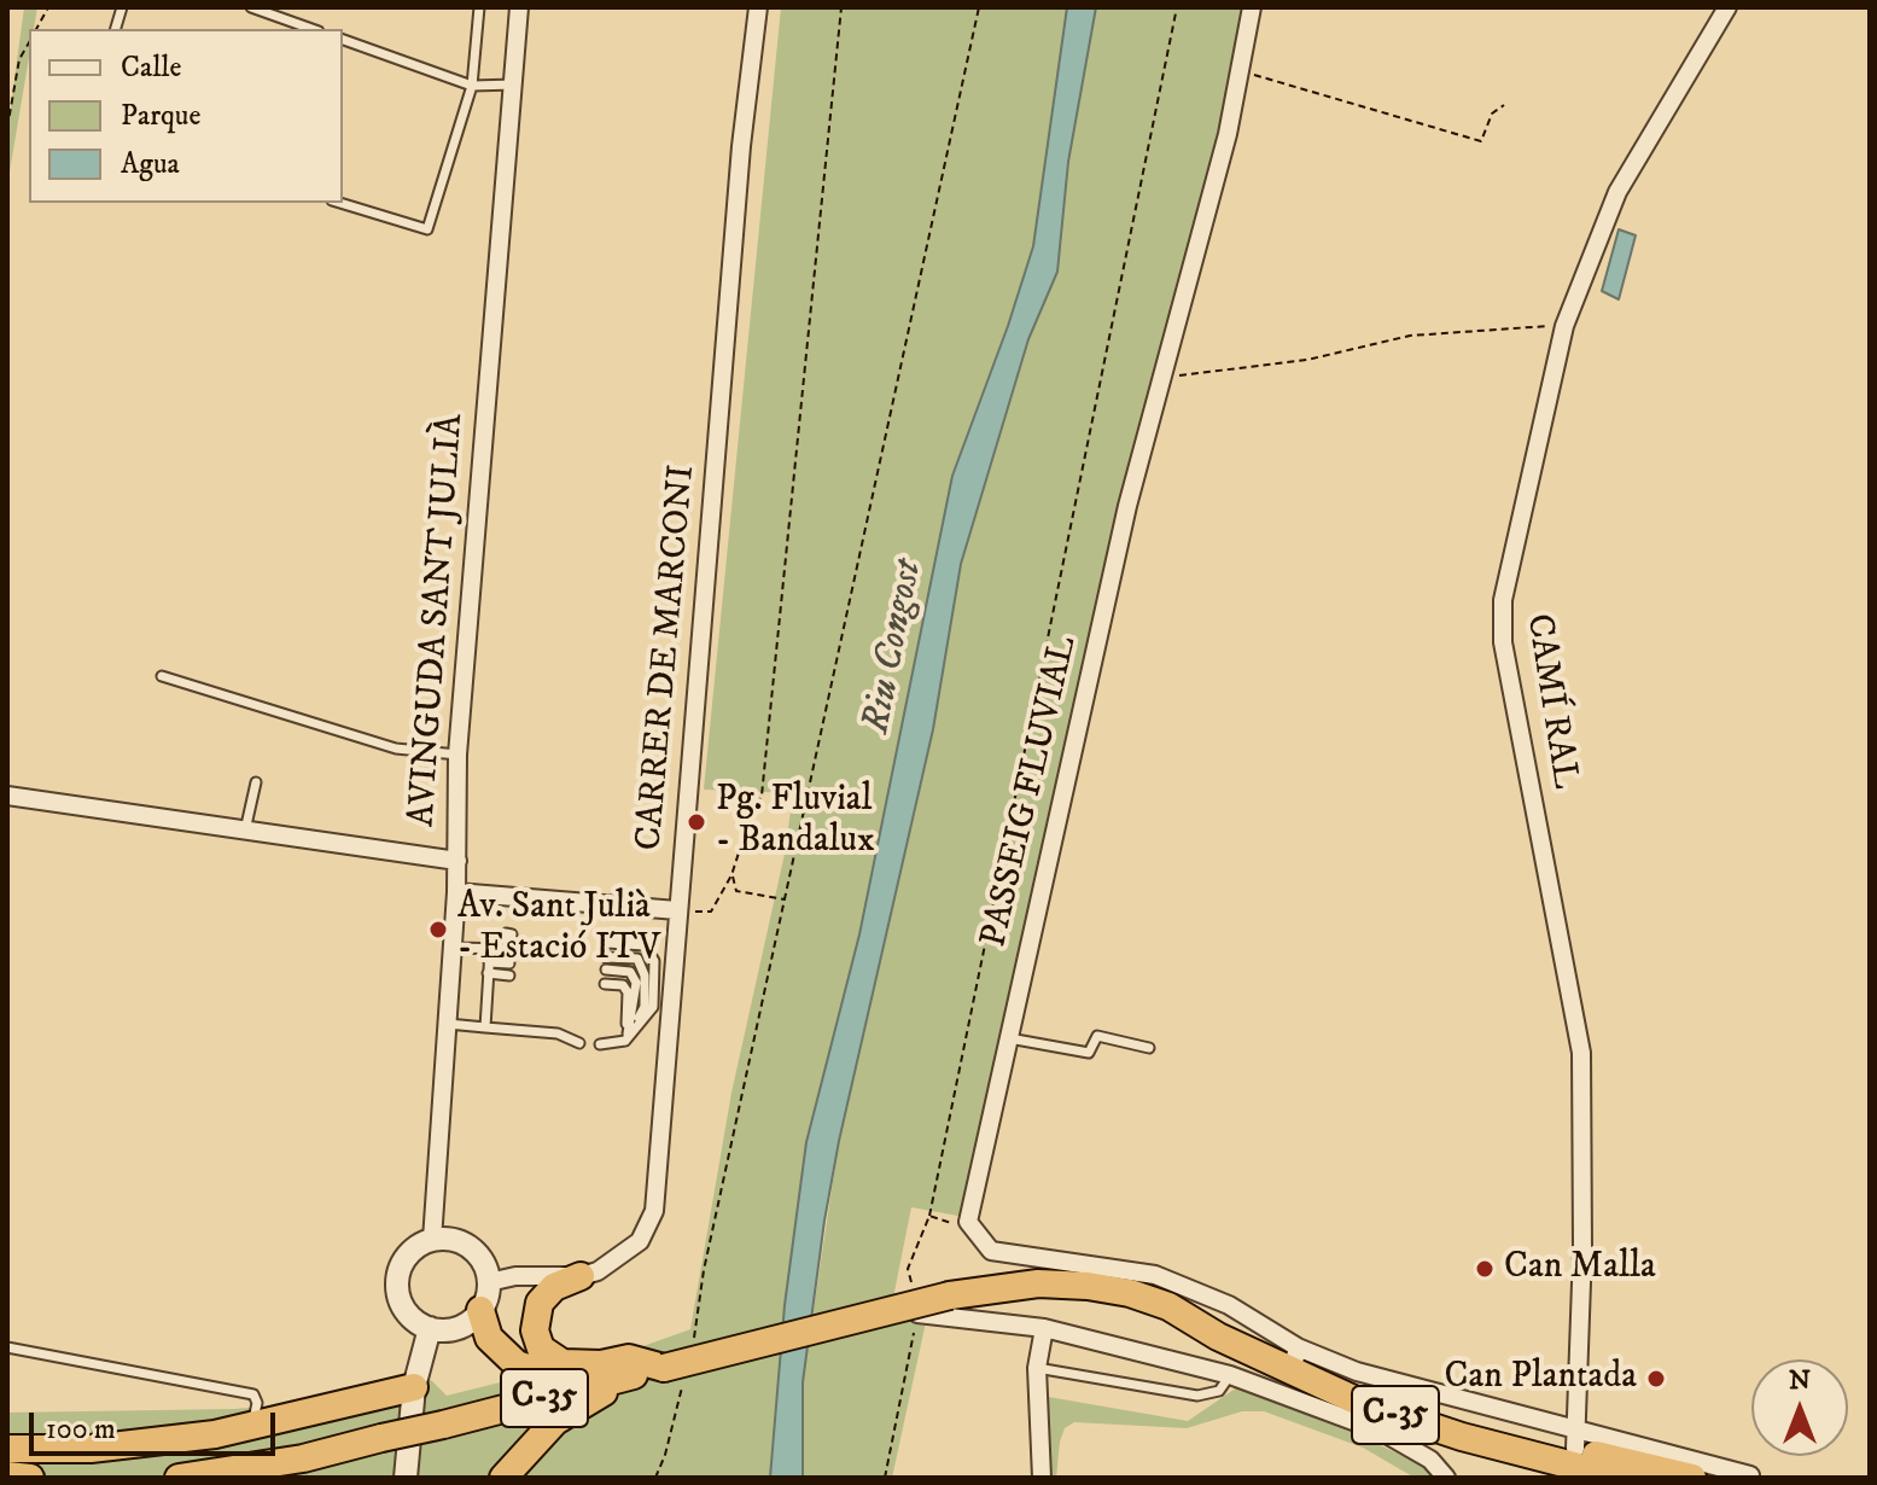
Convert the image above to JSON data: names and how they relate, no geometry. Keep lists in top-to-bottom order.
{
  "streets": {
    "highway": ["C-35"],
    "street": [
      "AVINGUDA SANT JULIÀ",
      "CARRER DE MARCONI",
      "CAMÍ RAL",
      "PASSEIG FLUVIAL"
    ]
  },
  "crossings": [
    ["CAMÍ RAL", "C-35"],
    ["PASSEIG FLUVIAL", "C-35"]
  ],
  "water": ["Riu Congost"],
  "places": [
    "Pg. Fluvial - Bandalux",
    "Av. Sant Julià - Estació ITV",
    "Can Malla",
    "Can Plantada"
  ],
  "legend": ["Calle", "Parque", "Agua"],
  "scale_bar": "100 m",
  "north": "top"
}
